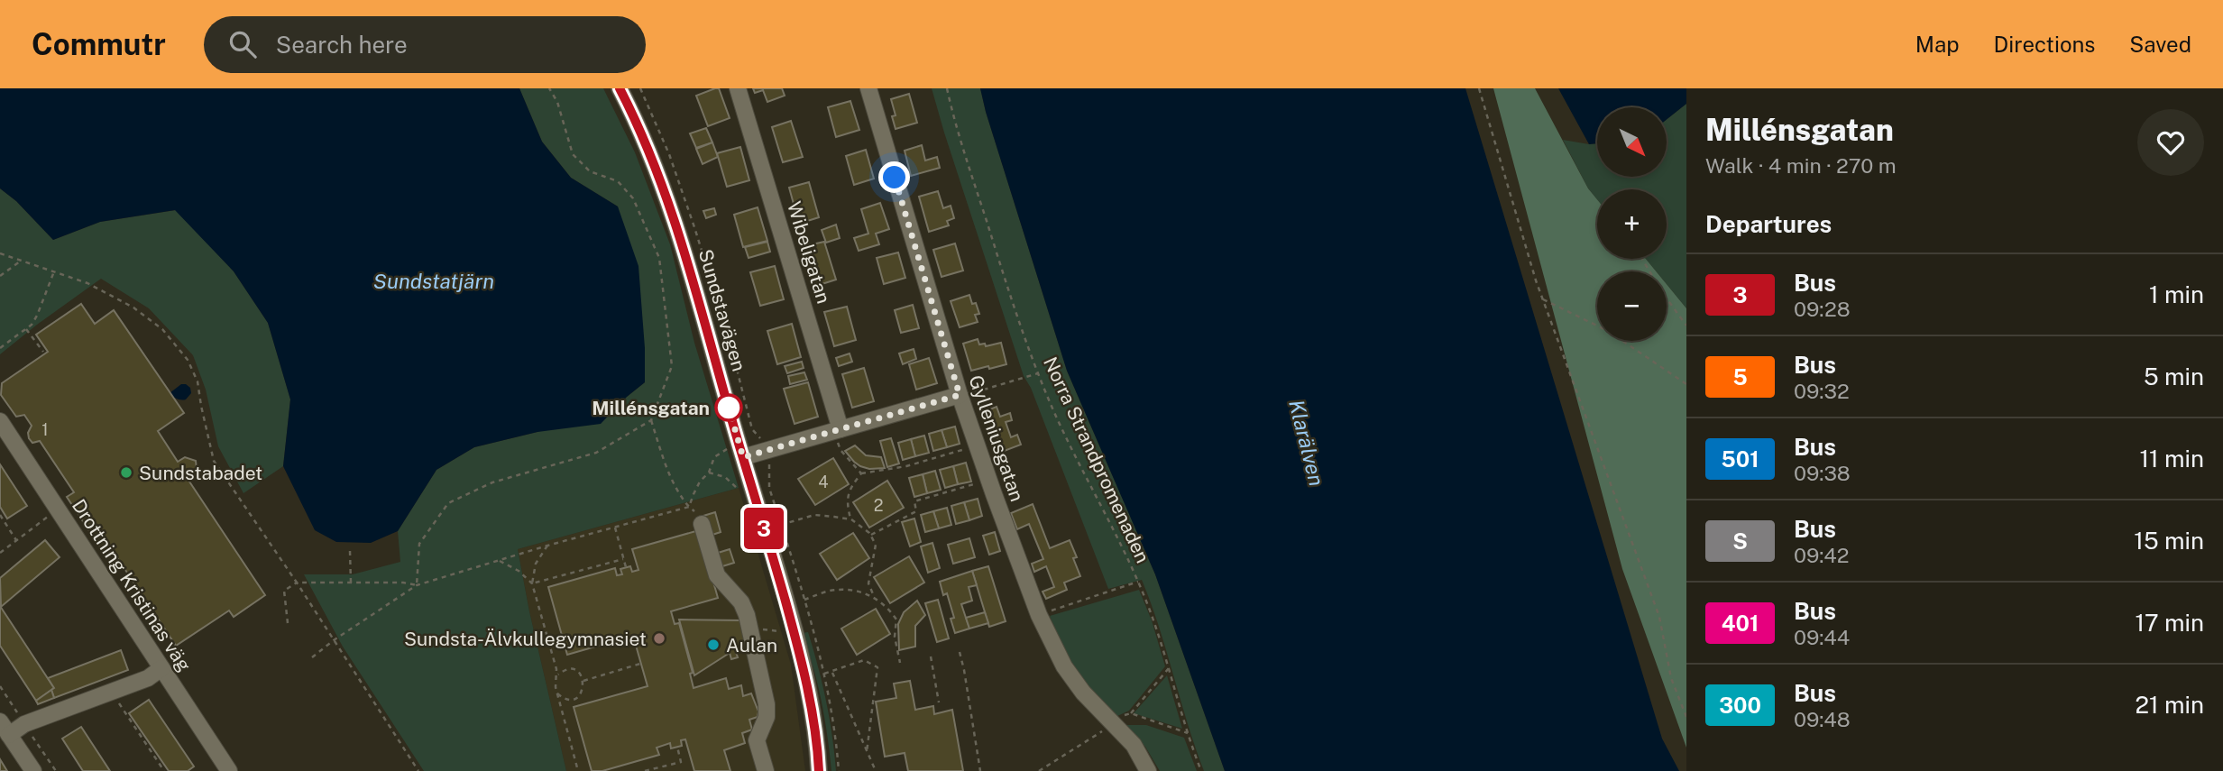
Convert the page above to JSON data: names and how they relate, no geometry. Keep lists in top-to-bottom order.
{
  "streets": {
    "street": [
      "Wibeligatan",
      "Sundstavägen",
      "Gylleniusgatan",
      "Drottning Kristinas väg"
    ],
    "path": ["Norra Strandpromenaden"]
  },
  "water": ["Sundstatjärn", "Klarälven"],
  "places": [
    "Millénsgatan",
    "Sundstabadet",
    "Sundsta-Älvkullegymnasiet",
    "Aulan"
  ],
  "lines": ["bus line 3"],
  "house_numbers": ["1", "4", "2"],
  "north": "bottom right",
  "page": {
    "header": "Commutr",
    "search": "Search here",
    "nav": ["Map", "Directions", "Saved"],
    "on_map": "3",
    "heading": [
      ["Millénsgatan", "Walk · 4 min · 270 m"],
      "Departures"
    ],
    "map_buttons": ["+", "−"],
    "list": [
      {
        "mark": "3",
        "name": "Bus",
        "note": "09:28",
        "value": "1 min"
      },
      {
        "mark": "5",
        "name": "Bus",
        "note": "09:32",
        "value": "5 min"
      },
      {
        "mark": "501",
        "name": "Bus",
        "note": "09:38",
        "value": "11 min"
      },
      {
        "mark": "S",
        "name": "Bus",
        "note": "09:42",
        "value": "15 min"
      },
      {
        "mark": "401",
        "name": "Bus",
        "note": "09:44",
        "value": "17 min"
      },
      {
        "mark": "300",
        "name": "Bus",
        "note": "09:48",
        "value": "21 min"
      }
    ]
  }
}
